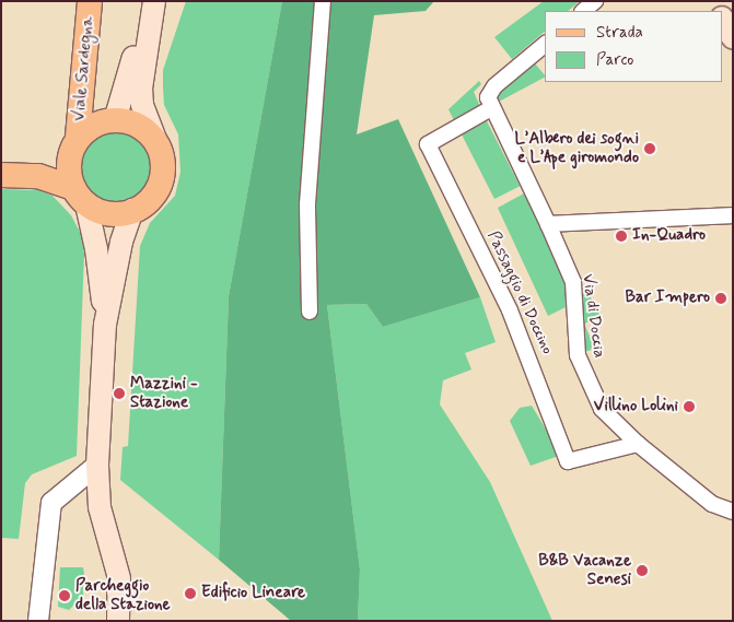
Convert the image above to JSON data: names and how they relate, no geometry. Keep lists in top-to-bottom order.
{
  "streets": {
    "main road": ["Viale Sardegna"],
    "street": ["Passaggio di Doccino", "Via di Doccia"]
  },
  "crossings": [
    ["Passaggio di Doccino", "Via di Doccia"]
  ],
  "places": [
    "L’Albero dei sogni e L’Ape giromondo",
    "In-Quadro",
    "Bar Impero",
    "Mazzini - Stazione",
    "Villino Lolini",
    "B&B Vacanze Senesi",
    "Edificio Lineare",
    "Parcheggio della Stazione"
  ],
  "legend": ["Strada", "Parco"]
}
